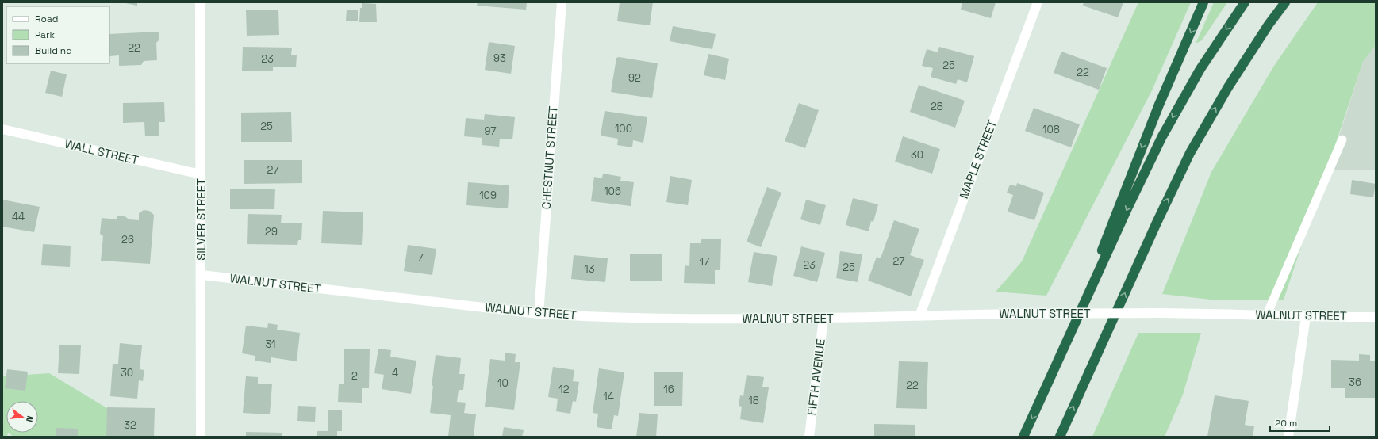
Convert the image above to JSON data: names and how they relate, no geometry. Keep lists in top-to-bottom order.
{
  "streets": {
    "street": [
      "WALL STREET",
      "CHESTNUT STREET",
      "MAPLE STREET",
      "SILVER STREET",
      "WALNUT STREET",
      "FIFTH AVENUE"
    ]
  },
  "crossings": [
    ["WALL STREET", "SILVER STREET"],
    ["CHESTNUT STREET", "WALNUT STREET"],
    ["MAPLE STREET", "WALNUT STREET"],
    ["SILVER STREET", "WALNUT STREET"],
    ["WALNUT STREET", "FIFTH AVENUE"]
  ],
  "house_numbers": [
    "22",
    "93",
    "23",
    "25",
    "22",
    "92",
    "28",
    "25",
    "100",
    "108",
    "97",
    "30",
    "27",
    "106",
    "109",
    "44",
    "29",
    "26",
    "7",
    "27",
    "17",
    "23",
    "25",
    "13",
    "31",
    "30",
    "4",
    "2",
    "36",
    "10",
    "22",
    "12",
    "16",
    "14",
    "18",
    "32"
  ],
  "legend": ["Road", "Park", "Building"],
  "scale_bar": "20 m",
  "north": "right"
}
